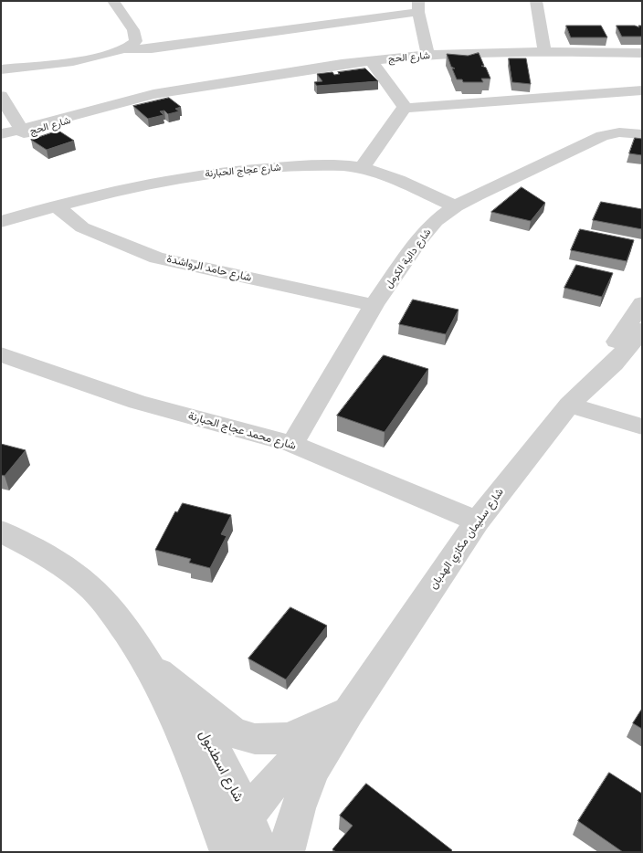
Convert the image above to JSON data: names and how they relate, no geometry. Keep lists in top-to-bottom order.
{
  "streets": {
    "street": [
      "شارع الحج",
      "شارع عجاج الحبارنة",
      "شارع دالية الكرمل",
      "شارع حامد الرواشدة",
      "شارع محمد عجاج الحبارنة",
      "شارع سليمان مكازي الهدبان",
      "شارع اسطنبول"
    ]
  },
  "crossings": [
    ["شارع عجاج الحبارنة", "شارع دالية الكرمل"],
    ["شارع عجاج الحبارنة", "شارع حامد الرواشدة"],
    ["شارع دالية الكرمل", "شارع حامد الرواشدة"],
    ["شارع دالية الكرمل", "شارع محمد عجاج الحبارنة"],
    ["شارع محمد عجاج الحبارنة", "شارع سليمان مكازي الهدبان"],
    ["شارع سليمان مكازي الهدبان", "شارع اسطنبول"]
  ]
}
